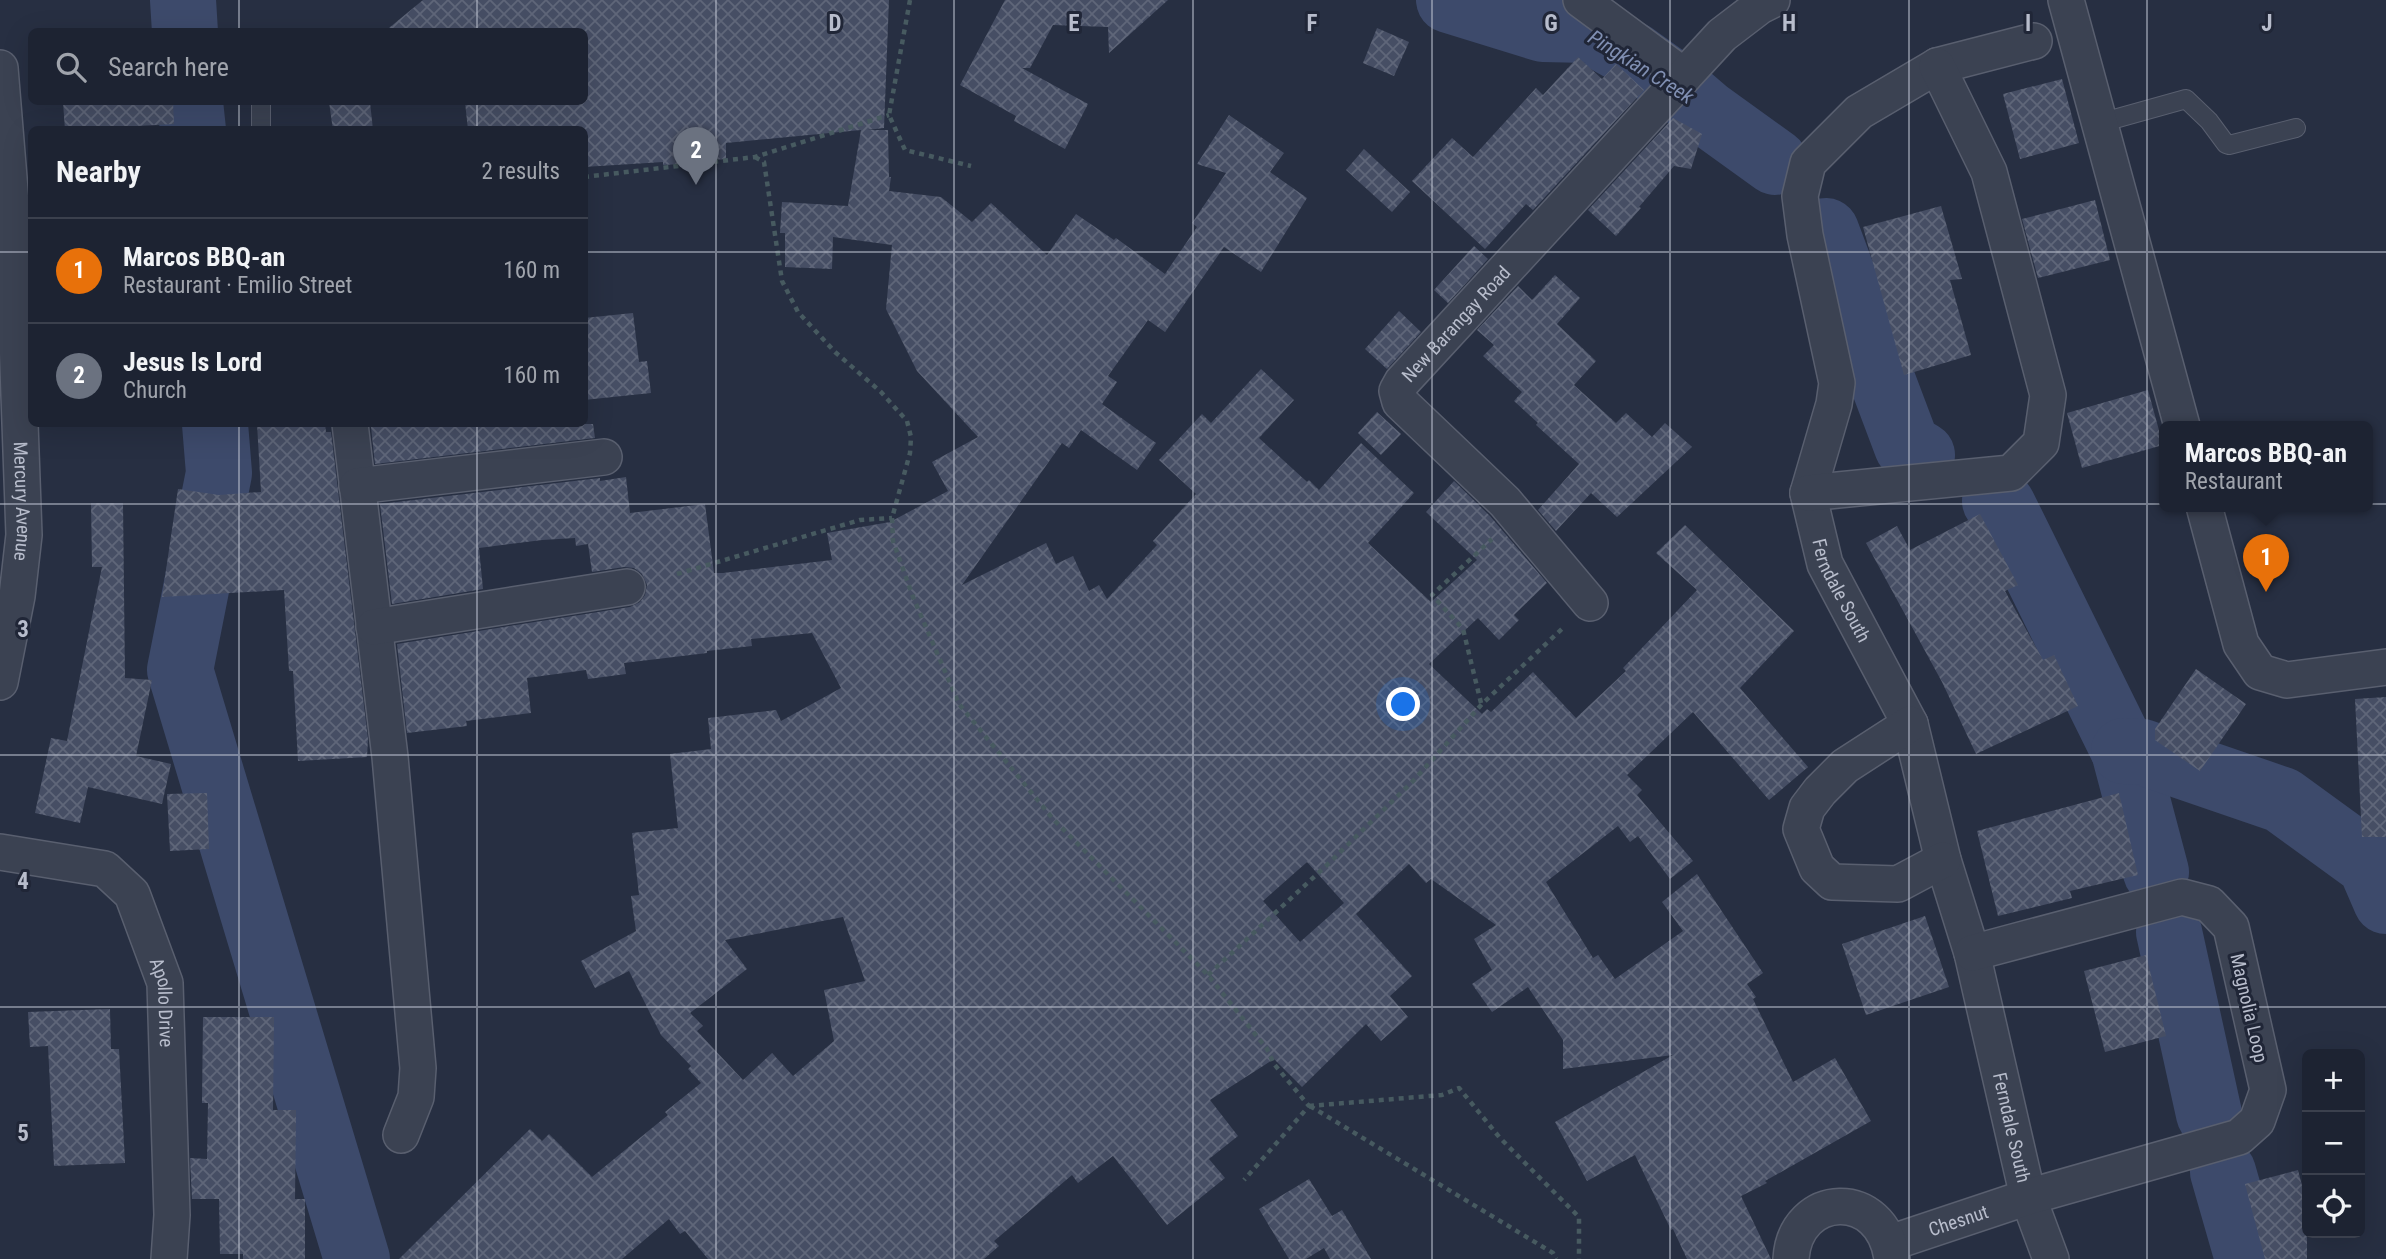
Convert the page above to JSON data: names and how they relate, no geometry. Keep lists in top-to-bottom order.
{
  "streets": {
    "street": [
      "New Barangay Road",
      "Mercury Avenue",
      "Ferndale South",
      "Apollo Drive",
      "Magnolia Loop",
      "Chesnut"
    ]
  },
  "crossings": [
    ["Ferndale South", "Magnolia Loop"],
    ["Ferndale South", "Chesnut"],
    ["Magnolia Loop", "Chesnut"]
  ],
  "water": ["Pingkian Creek"],
  "page": {
    "search": "Search here",
    "heading": ["Nearby", "2 results"],
    "pins": ["2", "1"],
    "list": [
      {
        "mark": "1",
        "name": "Marcos BBQ-an",
        "note": "Restaurant · Emilio Street",
        "value": "160 m"
      },
      {
        "mark": "2",
        "name": "Jesus Is Lord",
        "note": "Church",
        "value": "160 m"
      }
    ],
    "popup": ["Marcos BBQ-an", "Restaurant"],
    "map_buttons": ["+", "−"]
  },
  "grid": {
    "columns": [
      "D",
      "E",
      "F",
      "G",
      "H",
      "I",
      "J"
    ],
    "rows": ["3", "4", "5"]
  }
}
